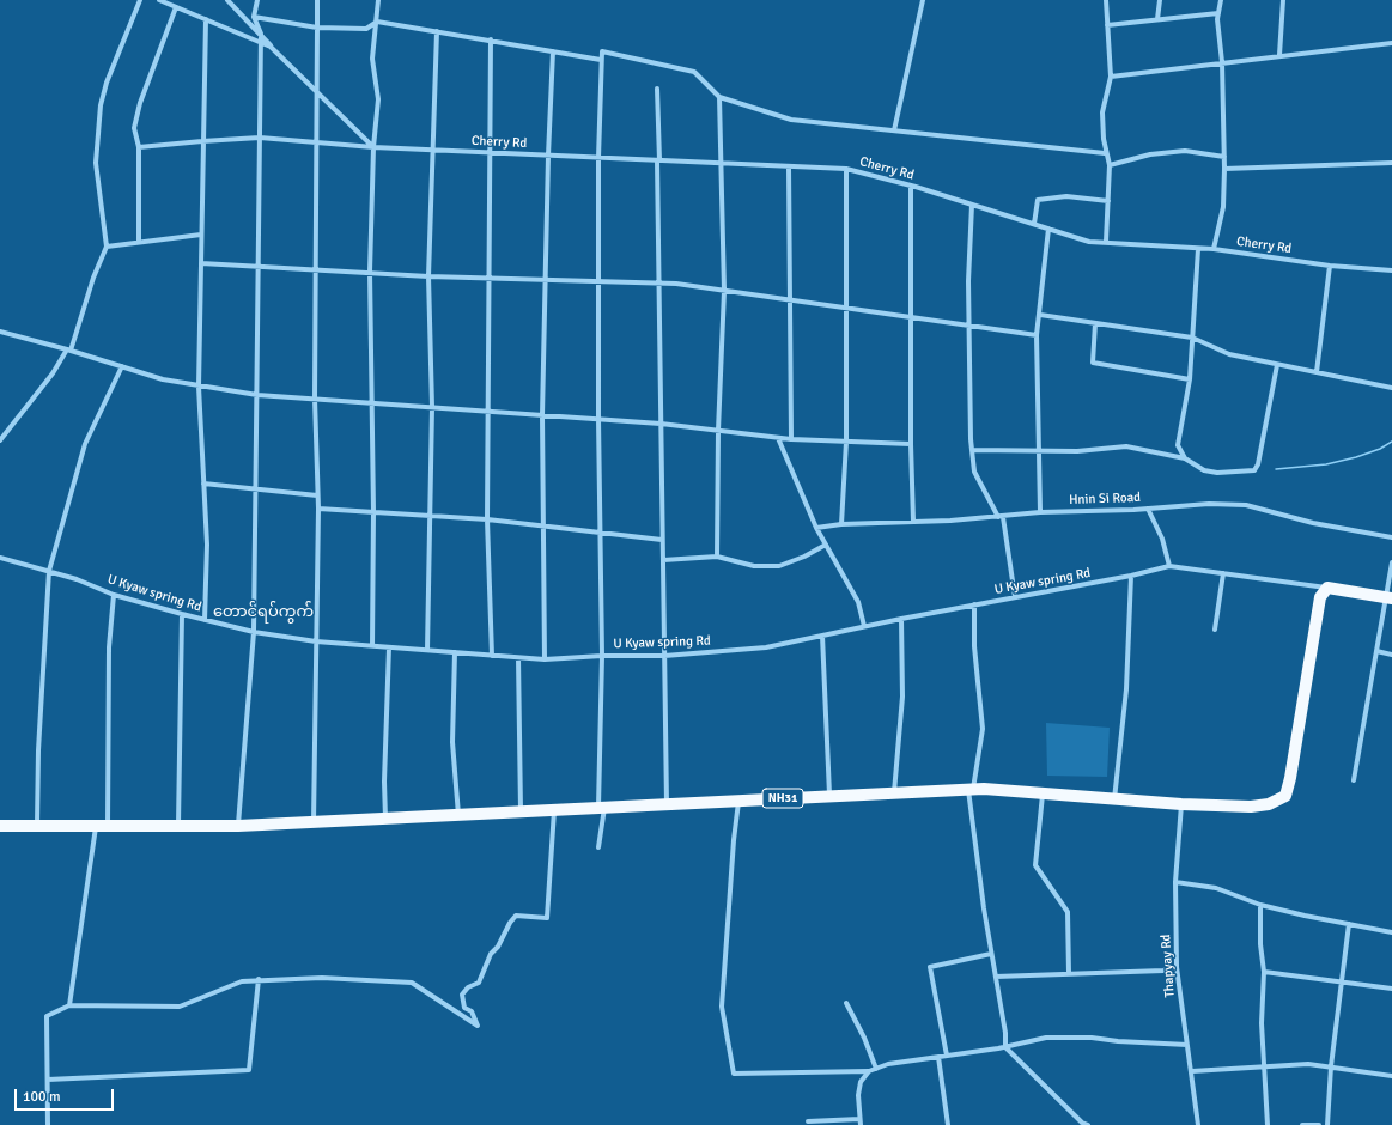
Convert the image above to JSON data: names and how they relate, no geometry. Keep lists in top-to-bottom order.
{
  "streets": {
    "highway": ["NH31"],
    "street": [
      "Cherry Rd",
      "Hnin Si Road",
      "U Kyaw spring Rd",
      "Thapyay Rd"
    ]
  },
  "crossings": [
    ["U Kyaw spring Rd", "NH31"],
    ["NH31", "Thapyay Rd"]
  ],
  "districts": ["တောင်ရပ်ကွက်"],
  "scale_bar": "100 m"
}
